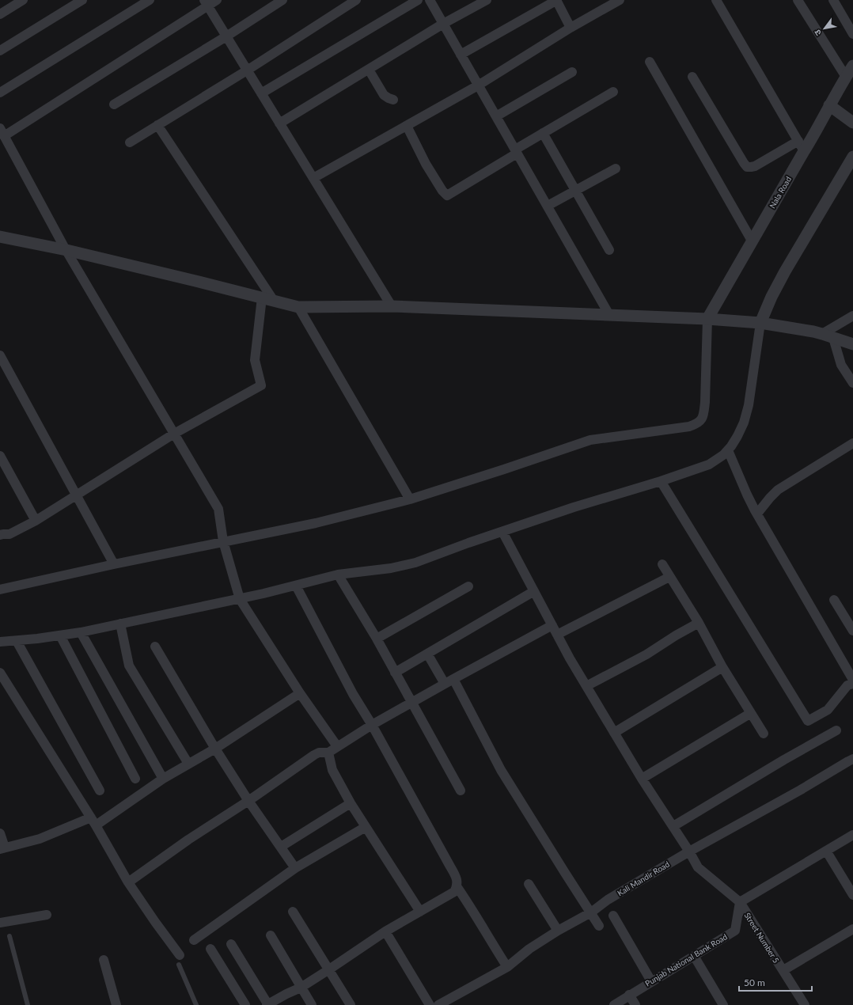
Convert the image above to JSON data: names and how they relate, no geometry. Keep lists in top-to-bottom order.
{
  "streets": {
    "street": [
      "Nala Road",
      "Kali Mandir Road",
      "Street Number 5",
      "Punjab National Bank Road"
    ]
  },
  "crossings": [
    ["Kali Mandir Road", "Street Number 5"],
    ["Street Number 5", "Punjab National Bank Road"]
  ],
  "scale_bar": "50 m",
  "north": "bottom left"
}
